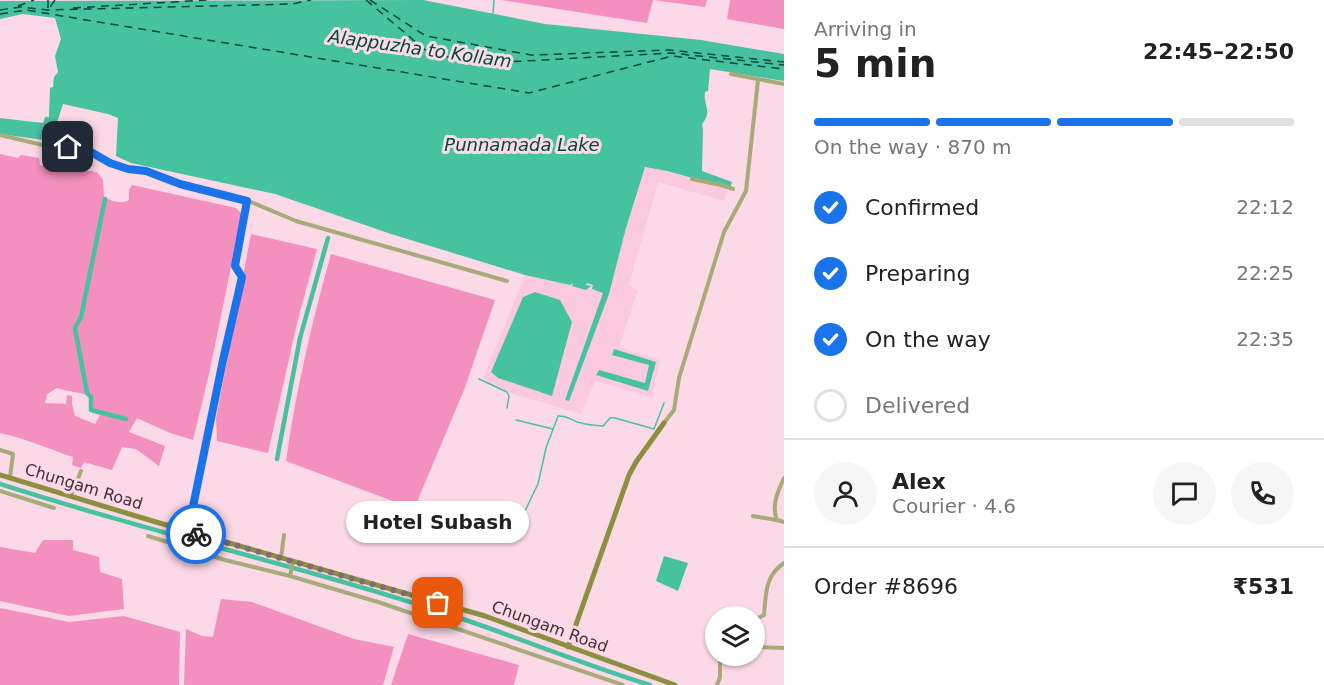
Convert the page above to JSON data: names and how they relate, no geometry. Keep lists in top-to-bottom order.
{
  "streets": {
    "main road": ["Chungam Road"]
  },
  "water": ["Alappuzha to Kollam", "Punnamada Lake"],
  "places": ["Hotel Subash"],
  "page": {
    "heading": ["5 min", "Arriving in", "22:45–22:50"],
    "panel": [
      "Alex",
      "Courier · 4.6",
      "Order #8696",
      "₹531"
    ],
    "bar": "On the way · 870 m",
    "list": [
      ["Confirmed", "22:12"],
      ["Preparing", "22:25"],
      ["On the way", "22:35"],
      "Delivered"
    ],
    "bubble": "Hotel Subash"
  }
}
